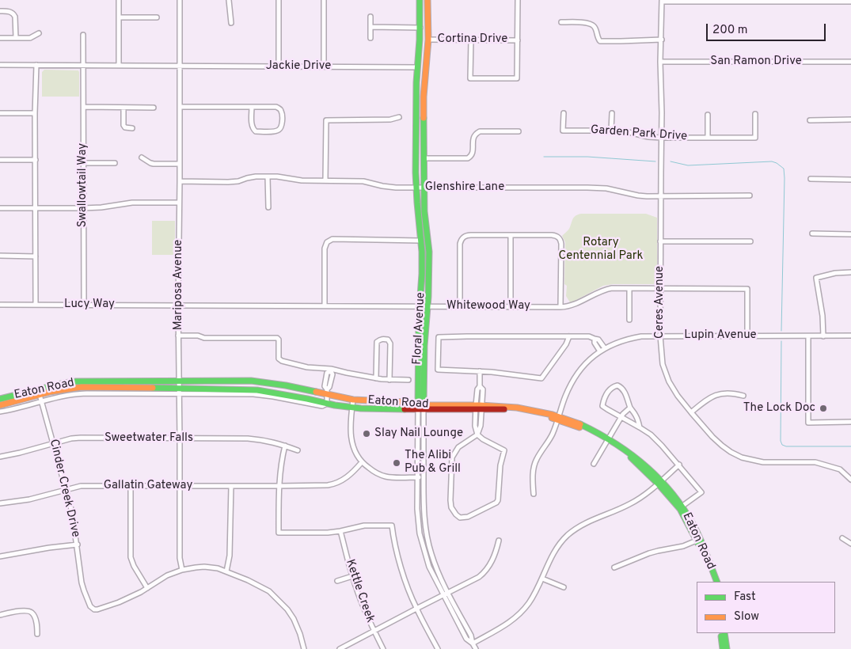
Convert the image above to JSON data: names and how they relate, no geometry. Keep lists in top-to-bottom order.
{
  "streets": {
    "street": [
      "Cortina Drive",
      "San Ramon Drive",
      "Jackie Drive",
      "Garden Park Drive",
      "Swallowtail Way",
      "Glenshire Lane",
      "Mariposa Avenue",
      "Ceres Avenue",
      "Lucy Way",
      "Whitewood Way",
      "Floral Avenue",
      "Lupin Avenue",
      "Eaton Road",
      "Sweetwater Falls",
      "Gallatin Gateway",
      "Cinder Creek Drive",
      "Kettle Creek"
    ]
  },
  "crossings": [
    ["Cortina Drive", "Floral Avenue"],
    ["San Ramon Drive", "Ceres Avenue"],
    ["Jackie Drive", "Swallowtail Way"],
    ["Jackie Drive", "Mariposa Avenue"],
    ["Jackie Drive", "Floral Avenue"],
    ["Garden Park Drive", "Ceres Avenue"],
    ["Swallowtail Way", "Lucy Way"],
    ["Glenshire Lane", "Mariposa Avenue"],
    ["Glenshire Lane", "Ceres Avenue"],
    ["Glenshire Lane", "Floral Avenue"],
    ["Mariposa Avenue", "Lucy Way"],
    ["Mariposa Avenue", "Whitewood Way"],
    ["Mariposa Avenue", "Eaton Road"],
    ["Mariposa Avenue", "Sweetwater Falls"],
    ["Mariposa Avenue", "Gallatin Gateway"],
    ["Ceres Avenue", "Whitewood Way"],
    ["Ceres Avenue", "Lupin Avenue"],
    ["Lucy Way", "Whitewood Way"],
    ["Whitewood Way", "Floral Avenue"],
    ["Whitewood Way", "Lupin Avenue"],
    ["Floral Avenue", "Eaton Road"],
    ["Lupin Avenue", "Eaton Road"],
    ["Eaton Road", "Cinder Creek Drive"],
    ["Sweetwater Falls", "Cinder Creek Drive"],
    ["Gallatin Gateway", "Cinder Creek Drive"]
  ],
  "parks": ["Rotary Centennial Park"],
  "places": ["The Lock Doc", "Slay Nail Lounge", "The Alibi Pub & Grill"],
  "legend": ["Fast", "Slow"],
  "scale_bar": "200 m"
}
